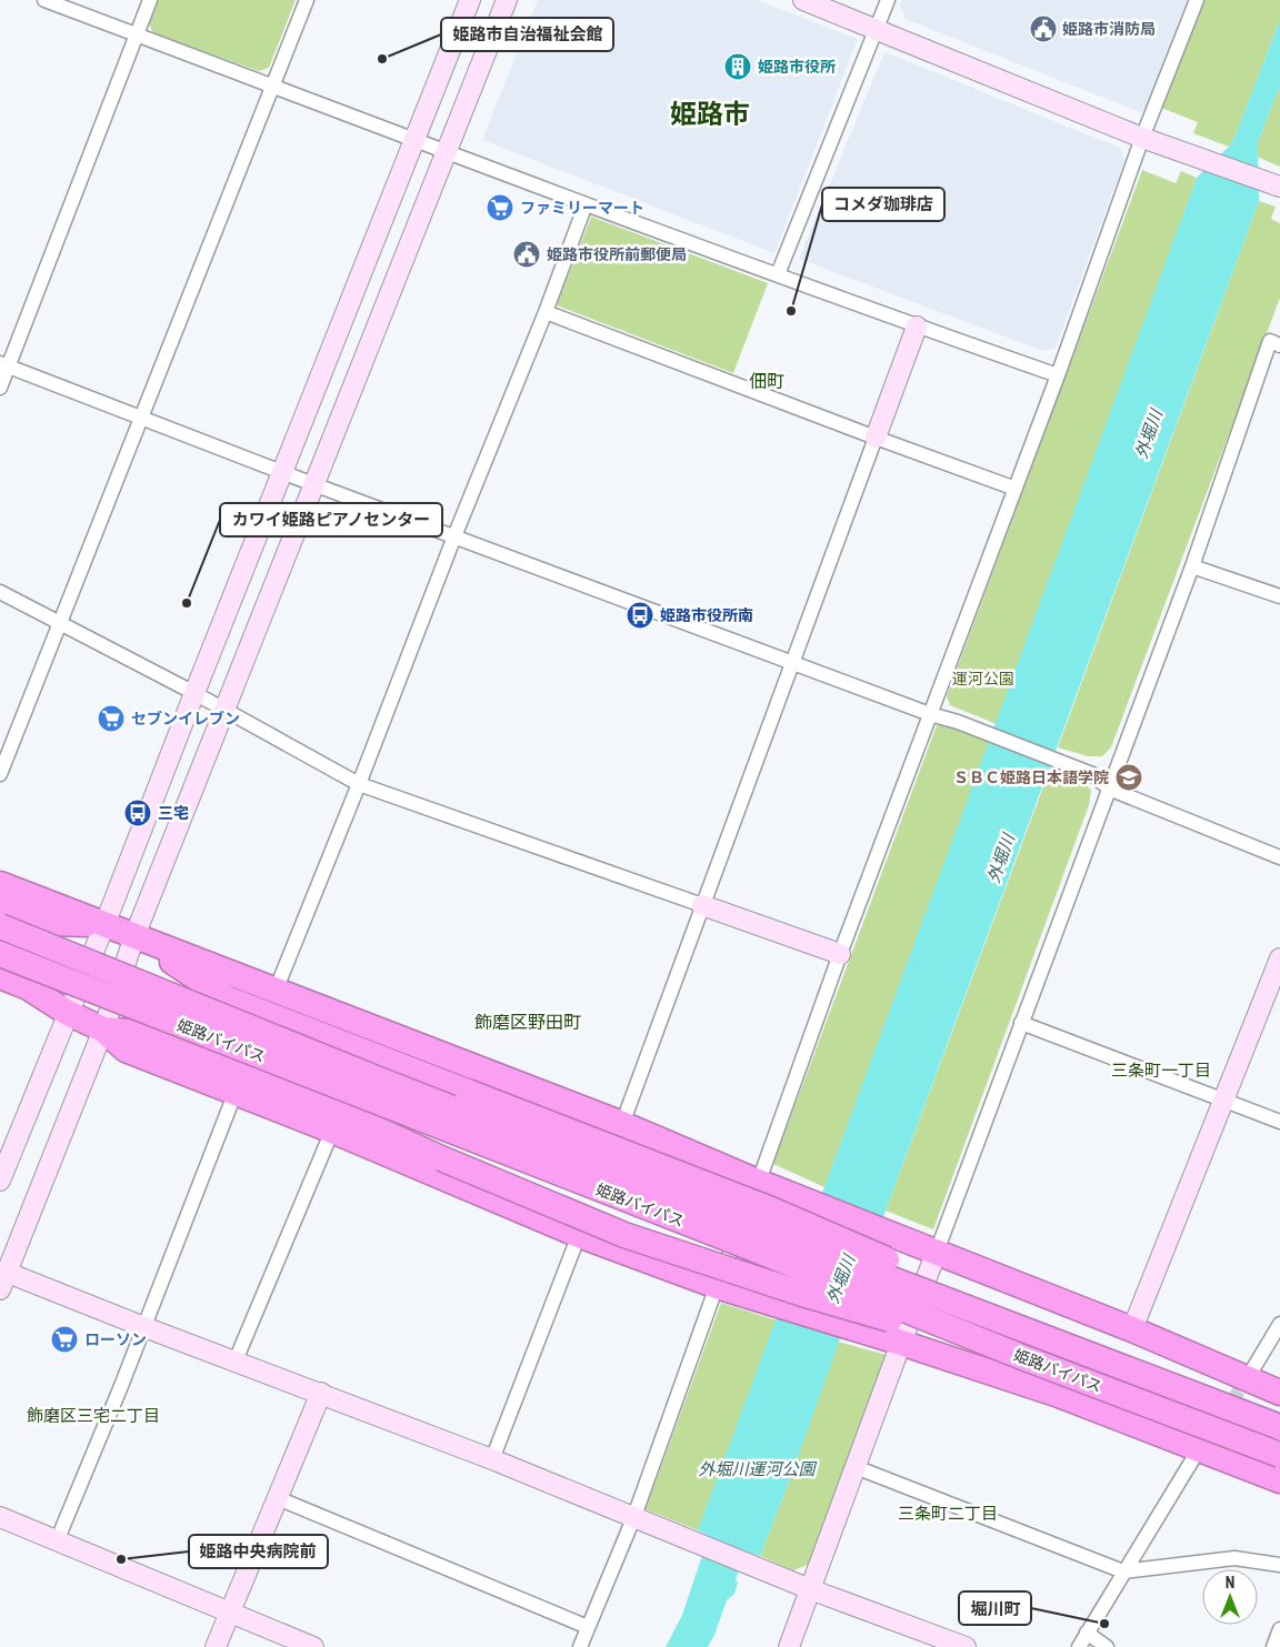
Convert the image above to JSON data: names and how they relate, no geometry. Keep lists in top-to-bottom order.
{
  "streets": {
    "highway": ["姫路バイパス"]
  },
  "districts": [
    "姫路市",
    "佃町",
    "飾磨区野田町",
    "三条町一丁目",
    "飾磨区三宅二丁目",
    "三条町二丁目"
  ],
  "water": ["外堀川", "外堀川運河公園"],
  "parks": ["運河公園"],
  "places": {
    "public building": ["姫路市消防局", "姫路市役所前郵便局"],
    "other": [
      "姫路市自治福祉会館",
      "コメダ珈琲店",
      "カワイ姫路ピアノセンター",
      "姫路中央病院前",
      "堀川町"
    ],
    "building": ["姫路市役所"],
    "supermarket": ["ファミリーマート", "セブンイレブン", "ローソン"],
    "bus stop": ["姫路市役所南", "三宅"],
    "school or university": ["ＳＢＣ姫路日本語学院"]
  },
  "north": "top"
}
